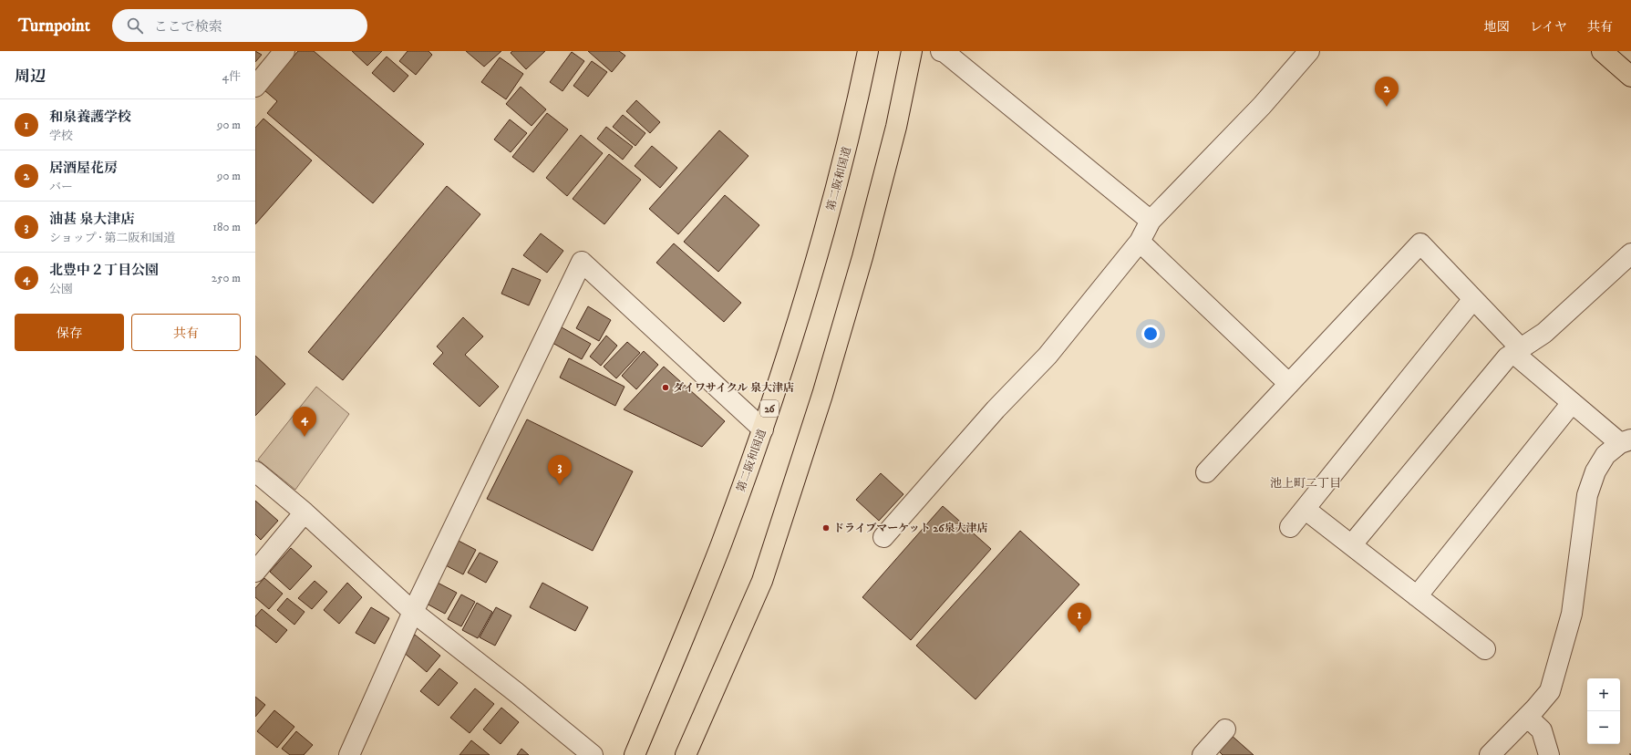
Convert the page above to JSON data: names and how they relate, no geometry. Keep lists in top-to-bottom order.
{
  "streets": {
    "main road": ["第二阪和国道", "26"]
  },
  "districts": ["池上町二丁目"],
  "places": ["ダイワサイクル 泉大津店", "ドライブマーケット 26泉大津店"],
  "page": {
    "header": "Turnpoint",
    "search": "ここで検索",
    "nav": ["地図", "レイヤ", "共有"],
    "heading": ["周辺", "4件"],
    "pins": [
      "2",
      "4",
      "3",
      "1"
    ],
    "list": [
      {
        "mark": "1",
        "name": "和泉養護学校",
        "note": "学校",
        "value": "90 m"
      },
      {
        "mark": "2",
        "name": "居酒屋花房",
        "note": "バー",
        "value": "90 m"
      },
      {
        "mark": "3",
        "name": "油甚 泉大津店",
        "note": "ショップ · 第二阪和国道",
        "value": "180 m"
      },
      {
        "mark": "4",
        "name": "北豊中２丁目公園",
        "note": "公園",
        "value": "250 m"
      }
    ],
    "buttons": ["保存", "共有"],
    "map_buttons": ["+", "−"]
  }
}
